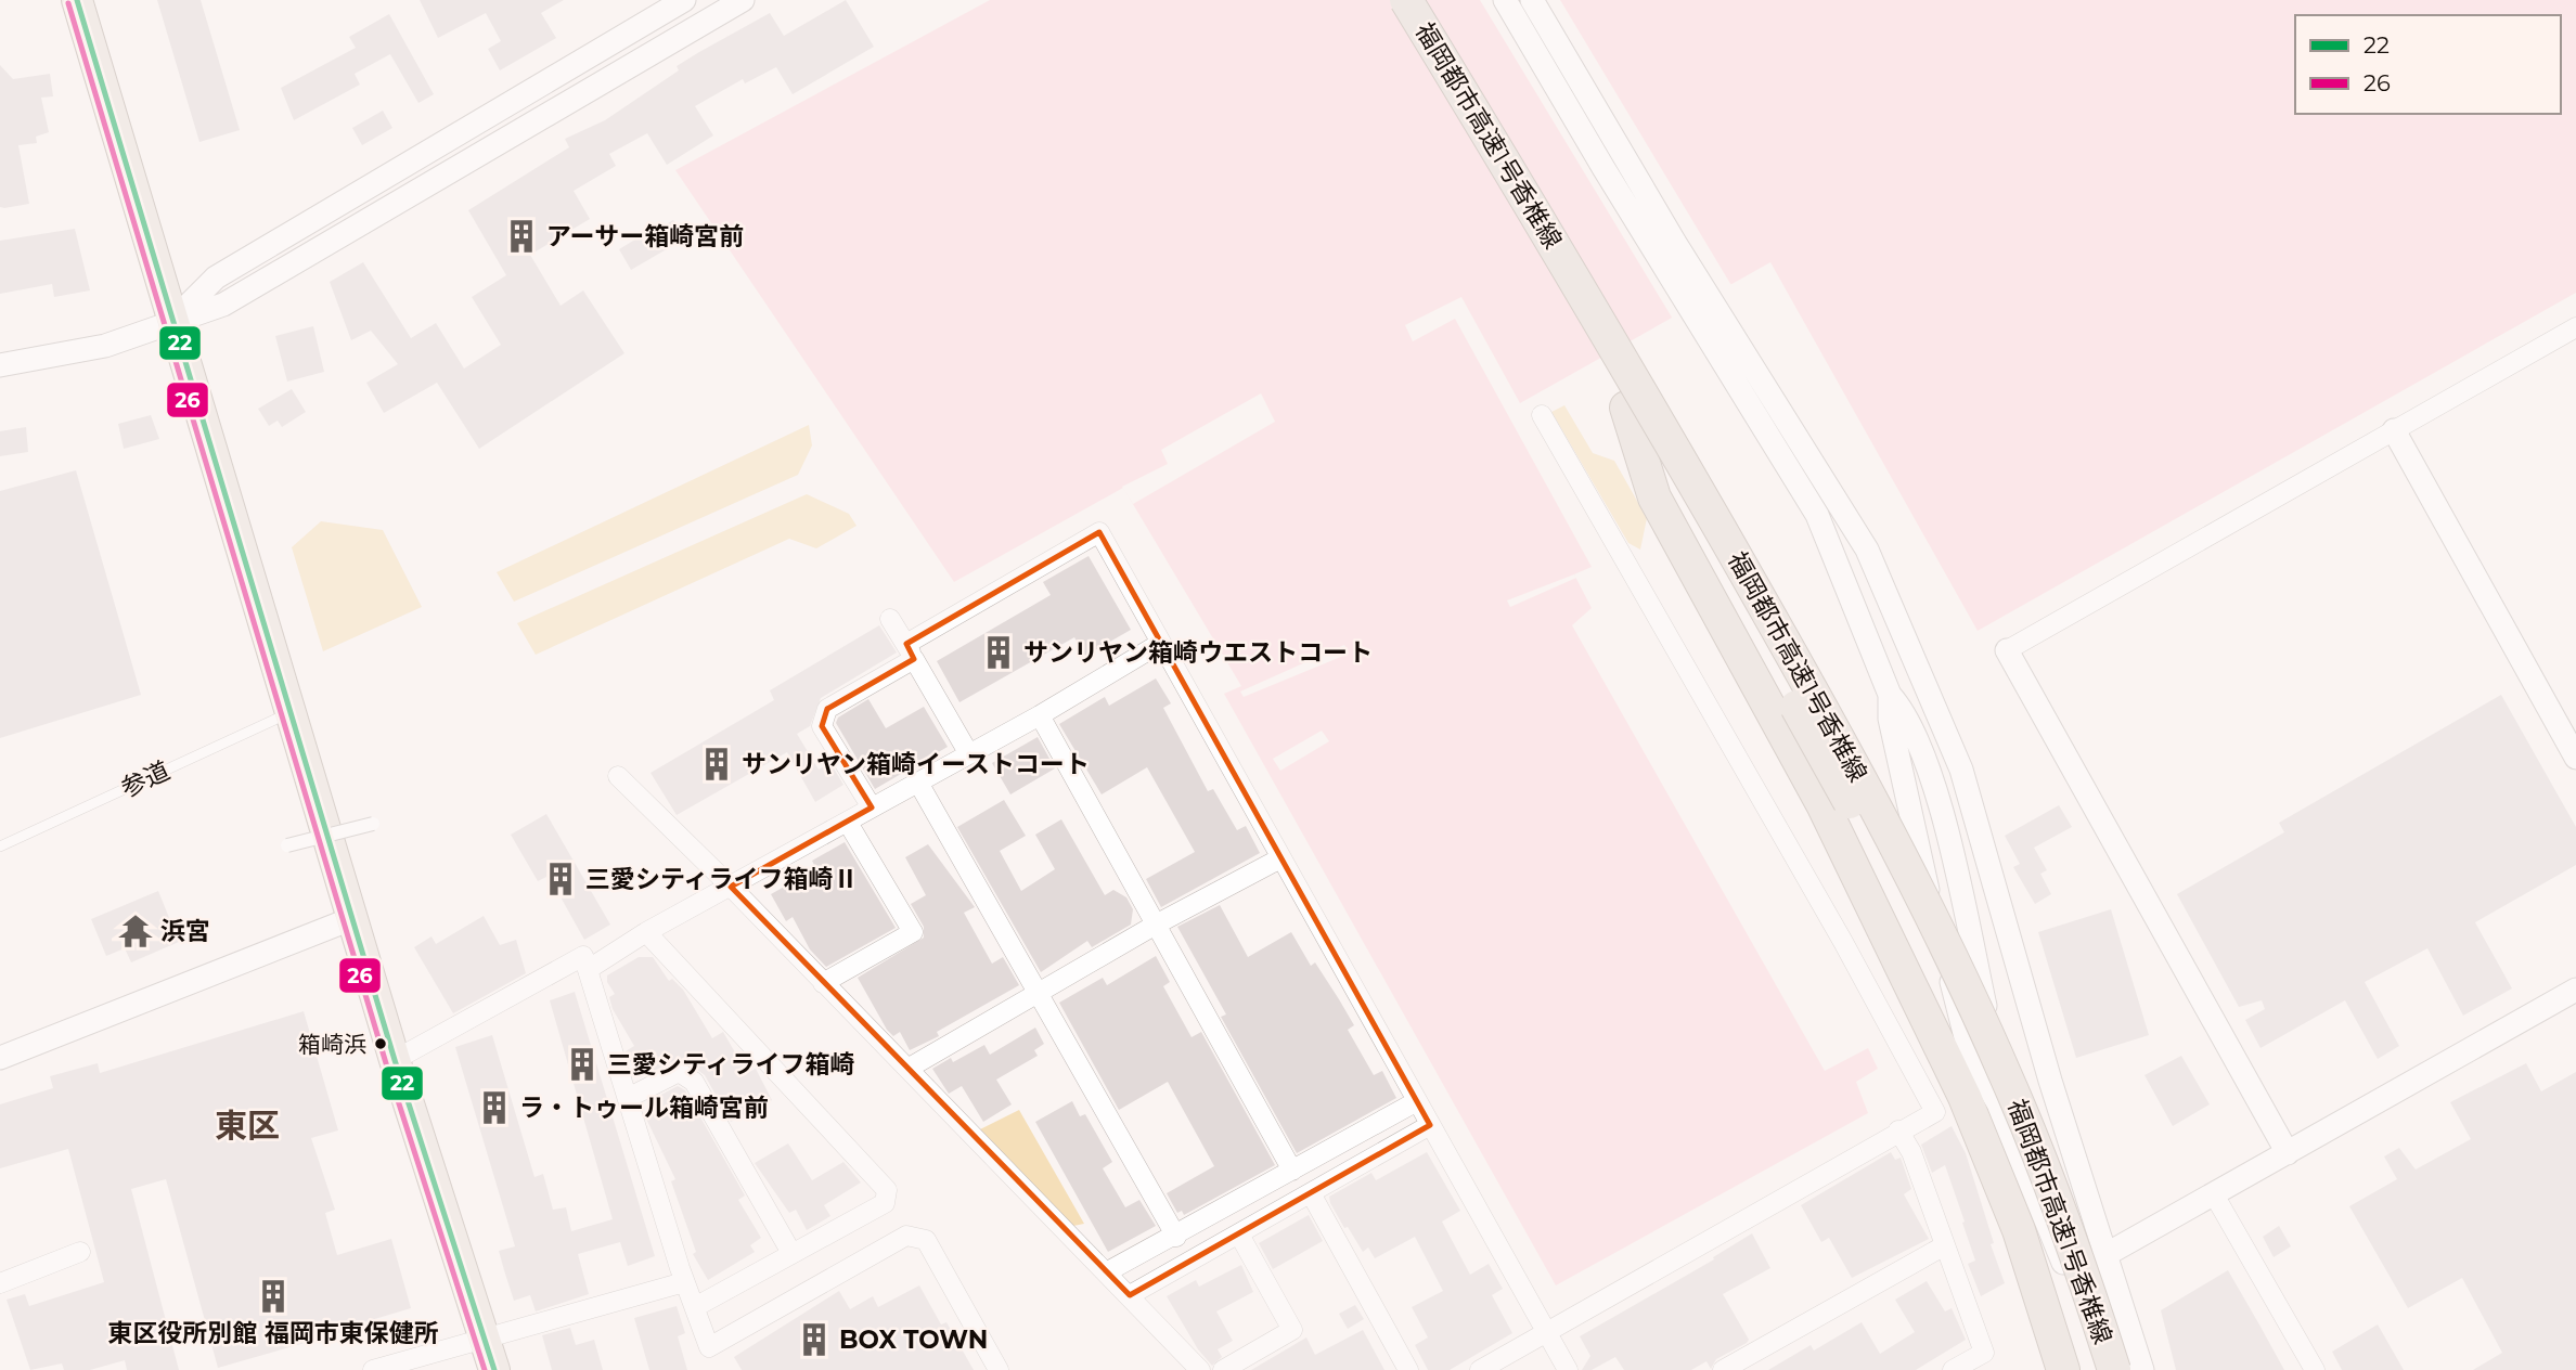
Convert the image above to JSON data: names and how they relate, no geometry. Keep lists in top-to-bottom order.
{
  "streets": {
    "highway": ["福岡都市高速1号香椎線"],
    "lane": ["参道"]
  },
  "districts": ["東区"],
  "places": {
    "building": [
      "アーサー箱崎宮前",
      "サンリヤン箱崎ウエストコート",
      "サンリヤン箱崎イーストコート",
      "三愛シティライフ箱崎Ⅱ",
      "三愛シティライフ箱崎",
      "ラ・トゥール箱崎宮前",
      "東区役所別館 福岡市東保健所",
      "BOX TOWN"
    ],
    "temple": ["浜宮"],
    "other": ["箱崎浜"]
  },
  "lines": ["transit line 22", "transit line 26"],
  "legend": ["22", "26"]
}
